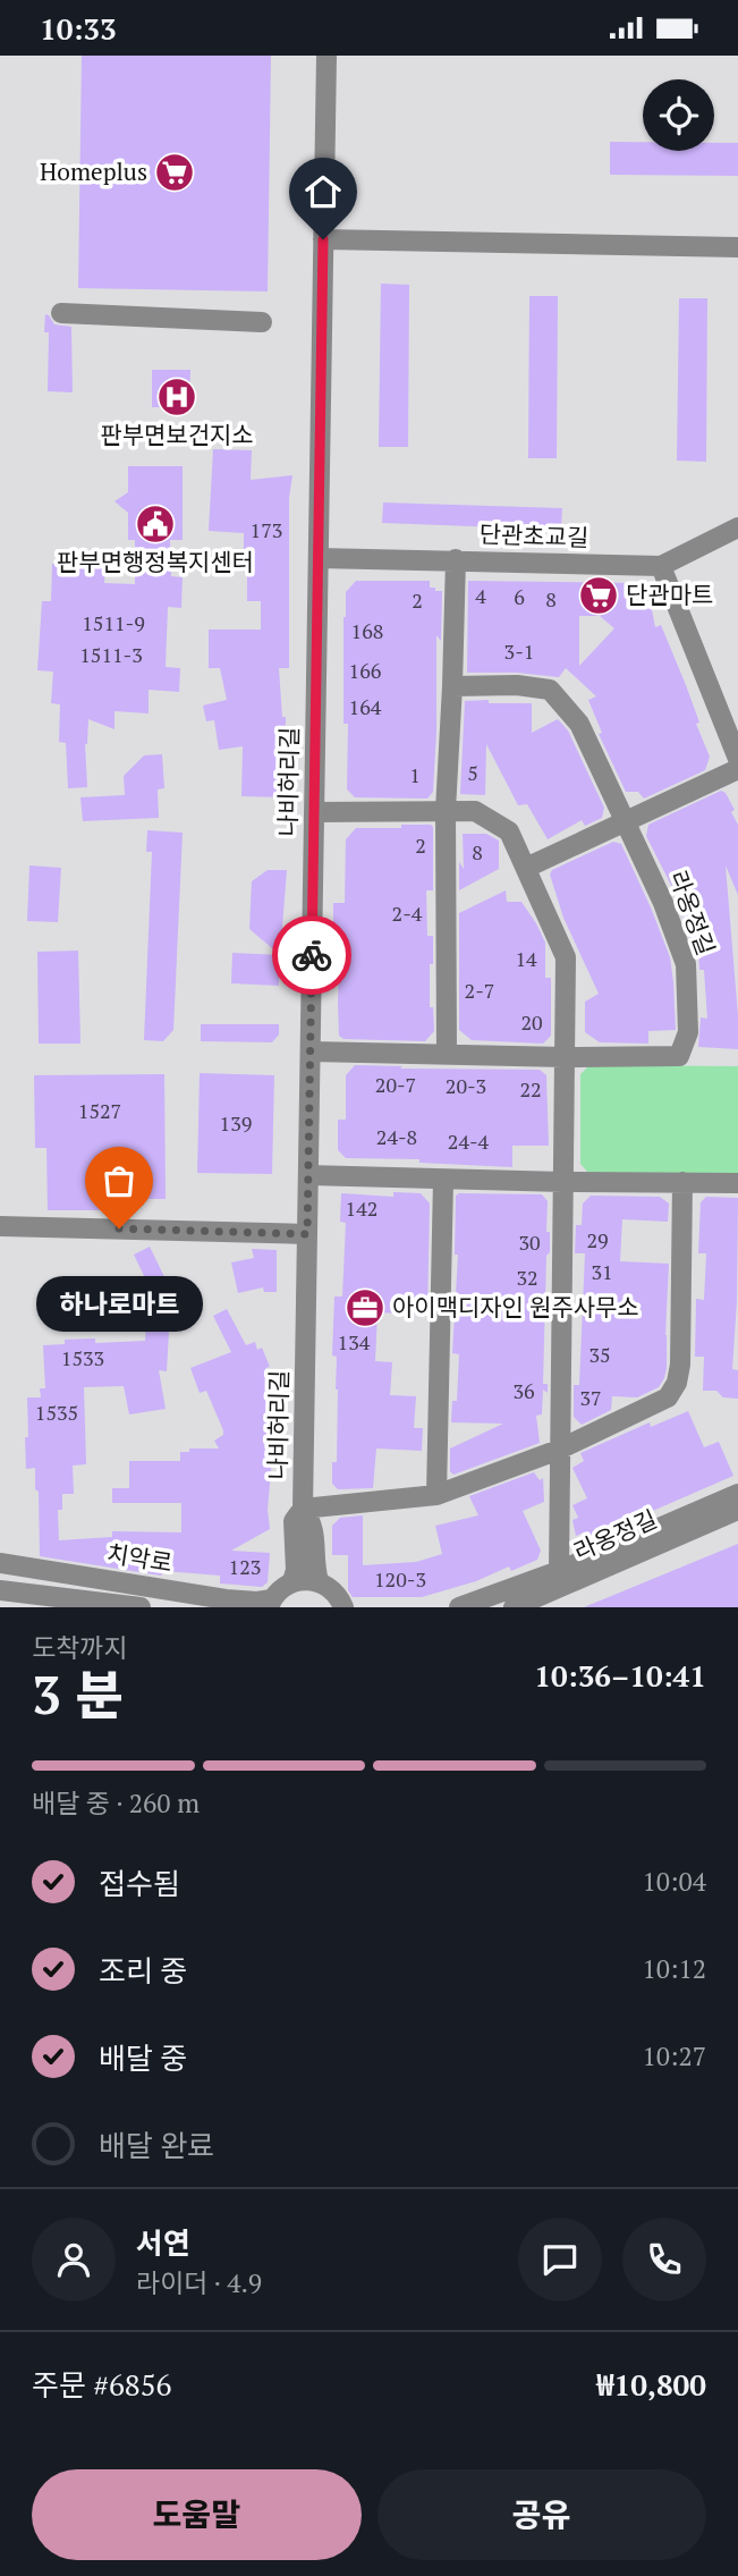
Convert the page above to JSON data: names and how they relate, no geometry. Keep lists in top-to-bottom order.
{
  "streets": {
    "street": [
      "단관초교길",
      "나비허리길",
      "라옹정길",
      "치악로"
    ]
  },
  "crossings": [
    ["단관초교길", "나비허리길"],
    ["나비허리길", "라옹정길"]
  ],
  "places": {
    "supermarket": ["Homeplus", "단관마트"],
    "hospital": ["판부면보건지소"],
    "public building": ["판부면행정복지센터"],
    "other": ["하나로마트"],
    "office": ["아이맥디자인 원주사무소"]
  },
  "house_numbers": [
    "173",
    "4",
    "6",
    "8",
    "2",
    "1511-9",
    "168",
    "3-1",
    "1511-3",
    "166",
    "164",
    "5",
    "1",
    "2",
    "8",
    "2-4",
    "14",
    "2-7",
    "20",
    "20-7",
    "20-3",
    "22",
    "1527",
    "139",
    "24-8",
    "24-4",
    "142",
    "29",
    "30",
    "31",
    "32",
    "134",
    "35",
    "1533",
    "36",
    "37",
    "1535",
    "123",
    "120-3"
  ],
  "page": {
    "status": "10:33",
    "bubble": "하나로마트",
    "heading": ["3 분", "도착까지", "10:36–10:41"],
    "panel": [
      "서연",
      "라이더 · 4.9",
      "주문 #6856",
      "₩10,800"
    ],
    "bar": "배달 중 · 260 m",
    "list": [
      ["접수됨", "10:04"],
      ["조리 중", "10:12"],
      ["배달 중", "10:27"],
      "배달 완료"
    ],
    "buttons": ["도움말", "공유"]
  }
}
